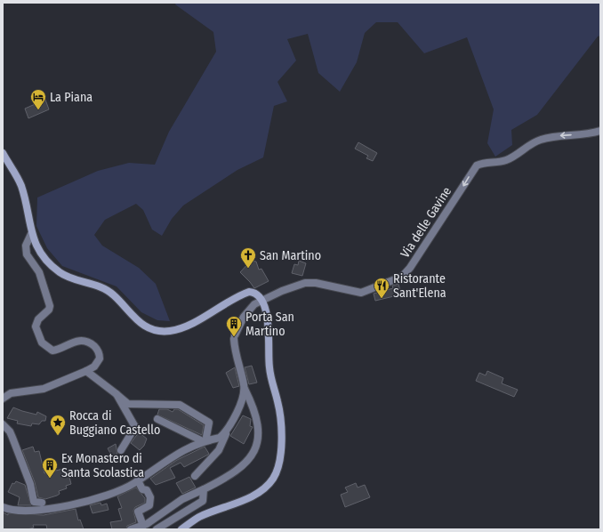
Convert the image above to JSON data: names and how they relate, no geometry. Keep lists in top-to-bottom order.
{
  "streets": {
    "street": ["Via delle Gavine"]
  },
  "one_way": ["Via delle Gavine"],
  "places": {
    "hotel": ["La Piana"],
    "church": ["San Martino"],
    "restaurant": ["Ristorante Sant'Elena"],
    "building": ["Porta San Martino", "Ex Monastero di Santa Scolastica"],
    "place": ["Rocca di Buggiano Castello"]
  }
}
